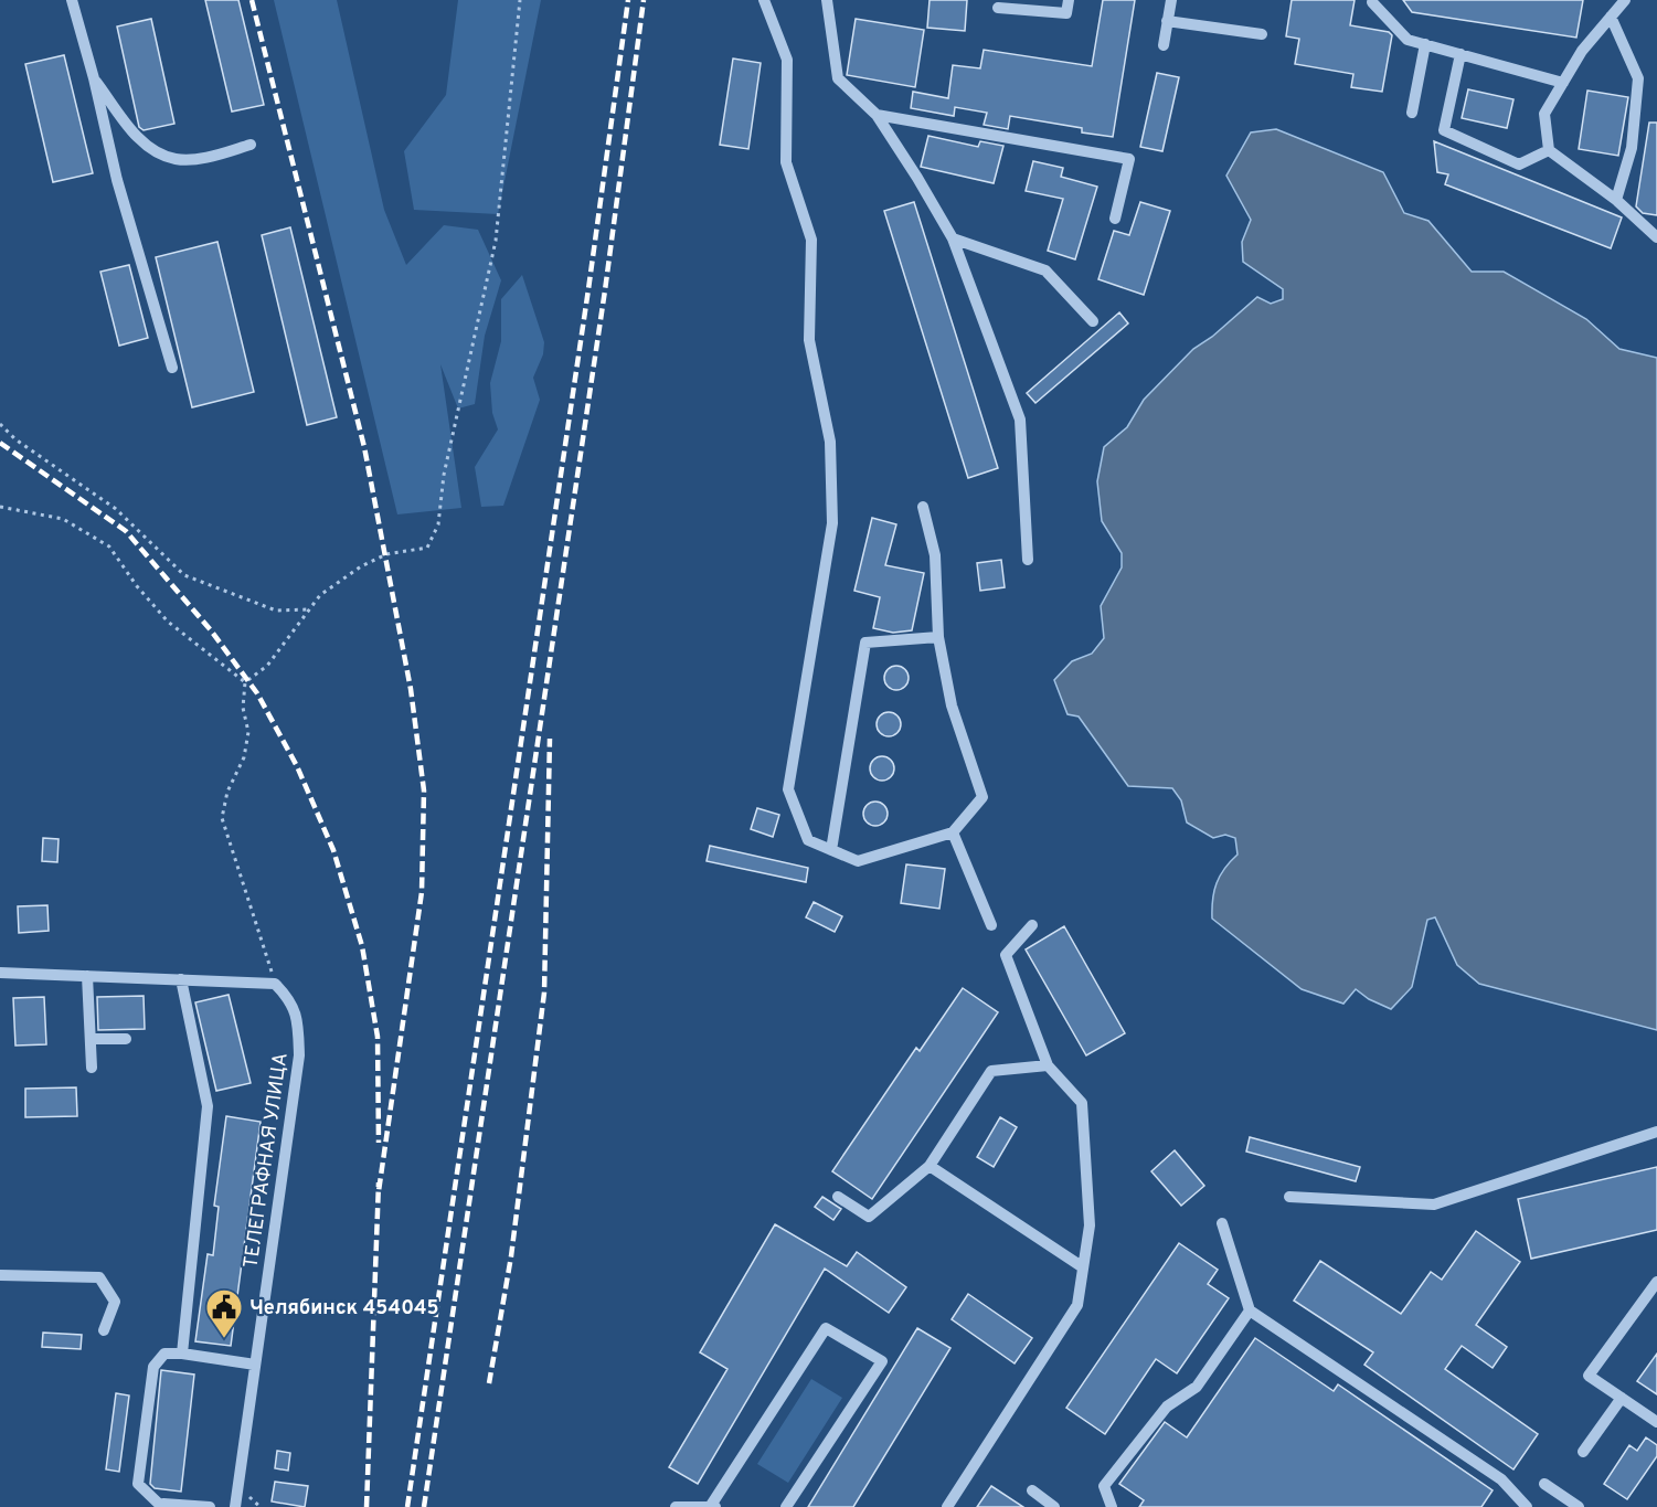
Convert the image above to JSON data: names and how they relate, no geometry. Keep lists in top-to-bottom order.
{
  "streets": {
    "street": ["ТЕЛЕГРАФНАЯ УЛИЦА"]
  },
  "places": {
    "public building": ["Челябинск 454045"]
  }
}
